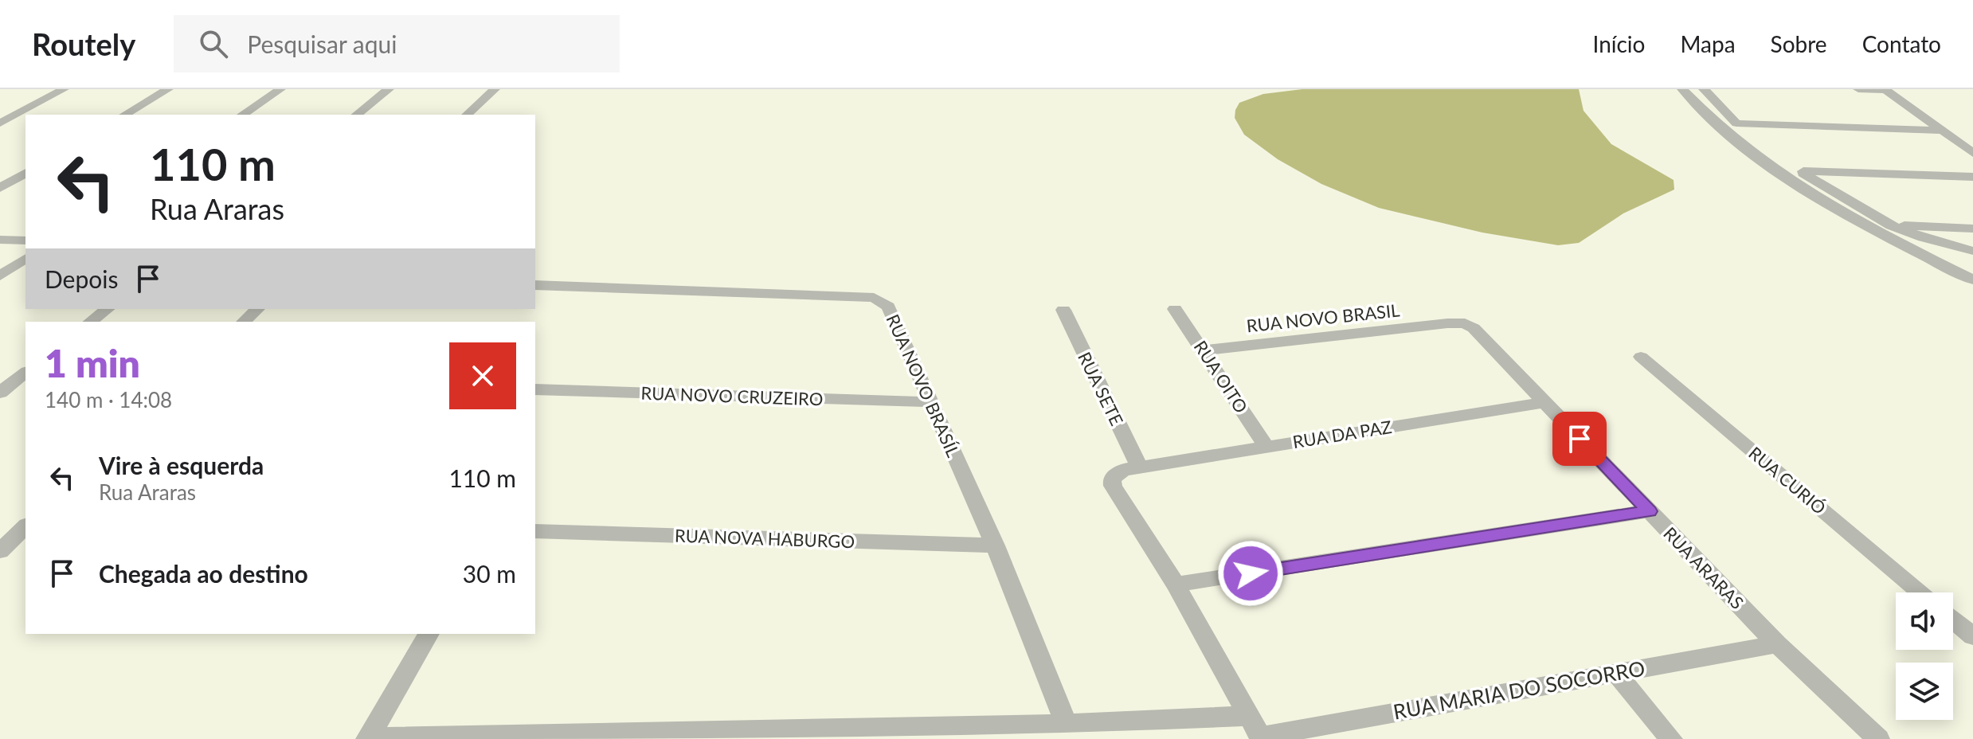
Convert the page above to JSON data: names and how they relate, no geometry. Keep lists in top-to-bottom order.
{
  "streets": {
    "street": [
      "RUA NOVO BRASIL",
      "RUA OITO",
      "RUA NOVO BRASÍL",
      "RUA SETE",
      "RUA NOVO CRUZEIRO",
      "RUA DA PAZ",
      "RUA CURIÓ",
      "RUA NOVA HABURGO",
      "RUA ARARAS",
      "RUA MARIA DO SOCORRO"
    ]
  },
  "crossings": [
    ["RUA NOVO BRASIL", "RUA OITO"],
    ["RUA NOVO BRASIL", "RUA ARARAS"],
    ["RUA OITO", "RUA DA PAZ"],
    ["RUA NOVO BRASÍL", "RUA NOVO CRUZEIRO"],
    ["RUA NOVO BRASÍL", "RUA NOVA HABURGO"],
    ["RUA SETE", "RUA DA PAZ"],
    ["RUA DA PAZ", "RUA ARARAS"],
    ["RUA ARARAS", "RUA MARIA DO SOCORRO"]
  ],
  "page": {
    "header": "Routely",
    "search": "Pesquisar aqui",
    "nav": [
      "Início",
      "Mapa",
      "Sobre",
      "Contato"
    ],
    "turn": ["110 m", "Rua Araras"],
    "then": "Depois",
    "heading": ["1 min", "140 m · 14:08"],
    "list": [
      {
        "name": "Vire à esquerda",
        "note": "Rua Araras",
        "value": "110 m"
      },
      {
        "name": "Chegada ao destino",
        "value": "30 m"
      }
    ]
  }
}
